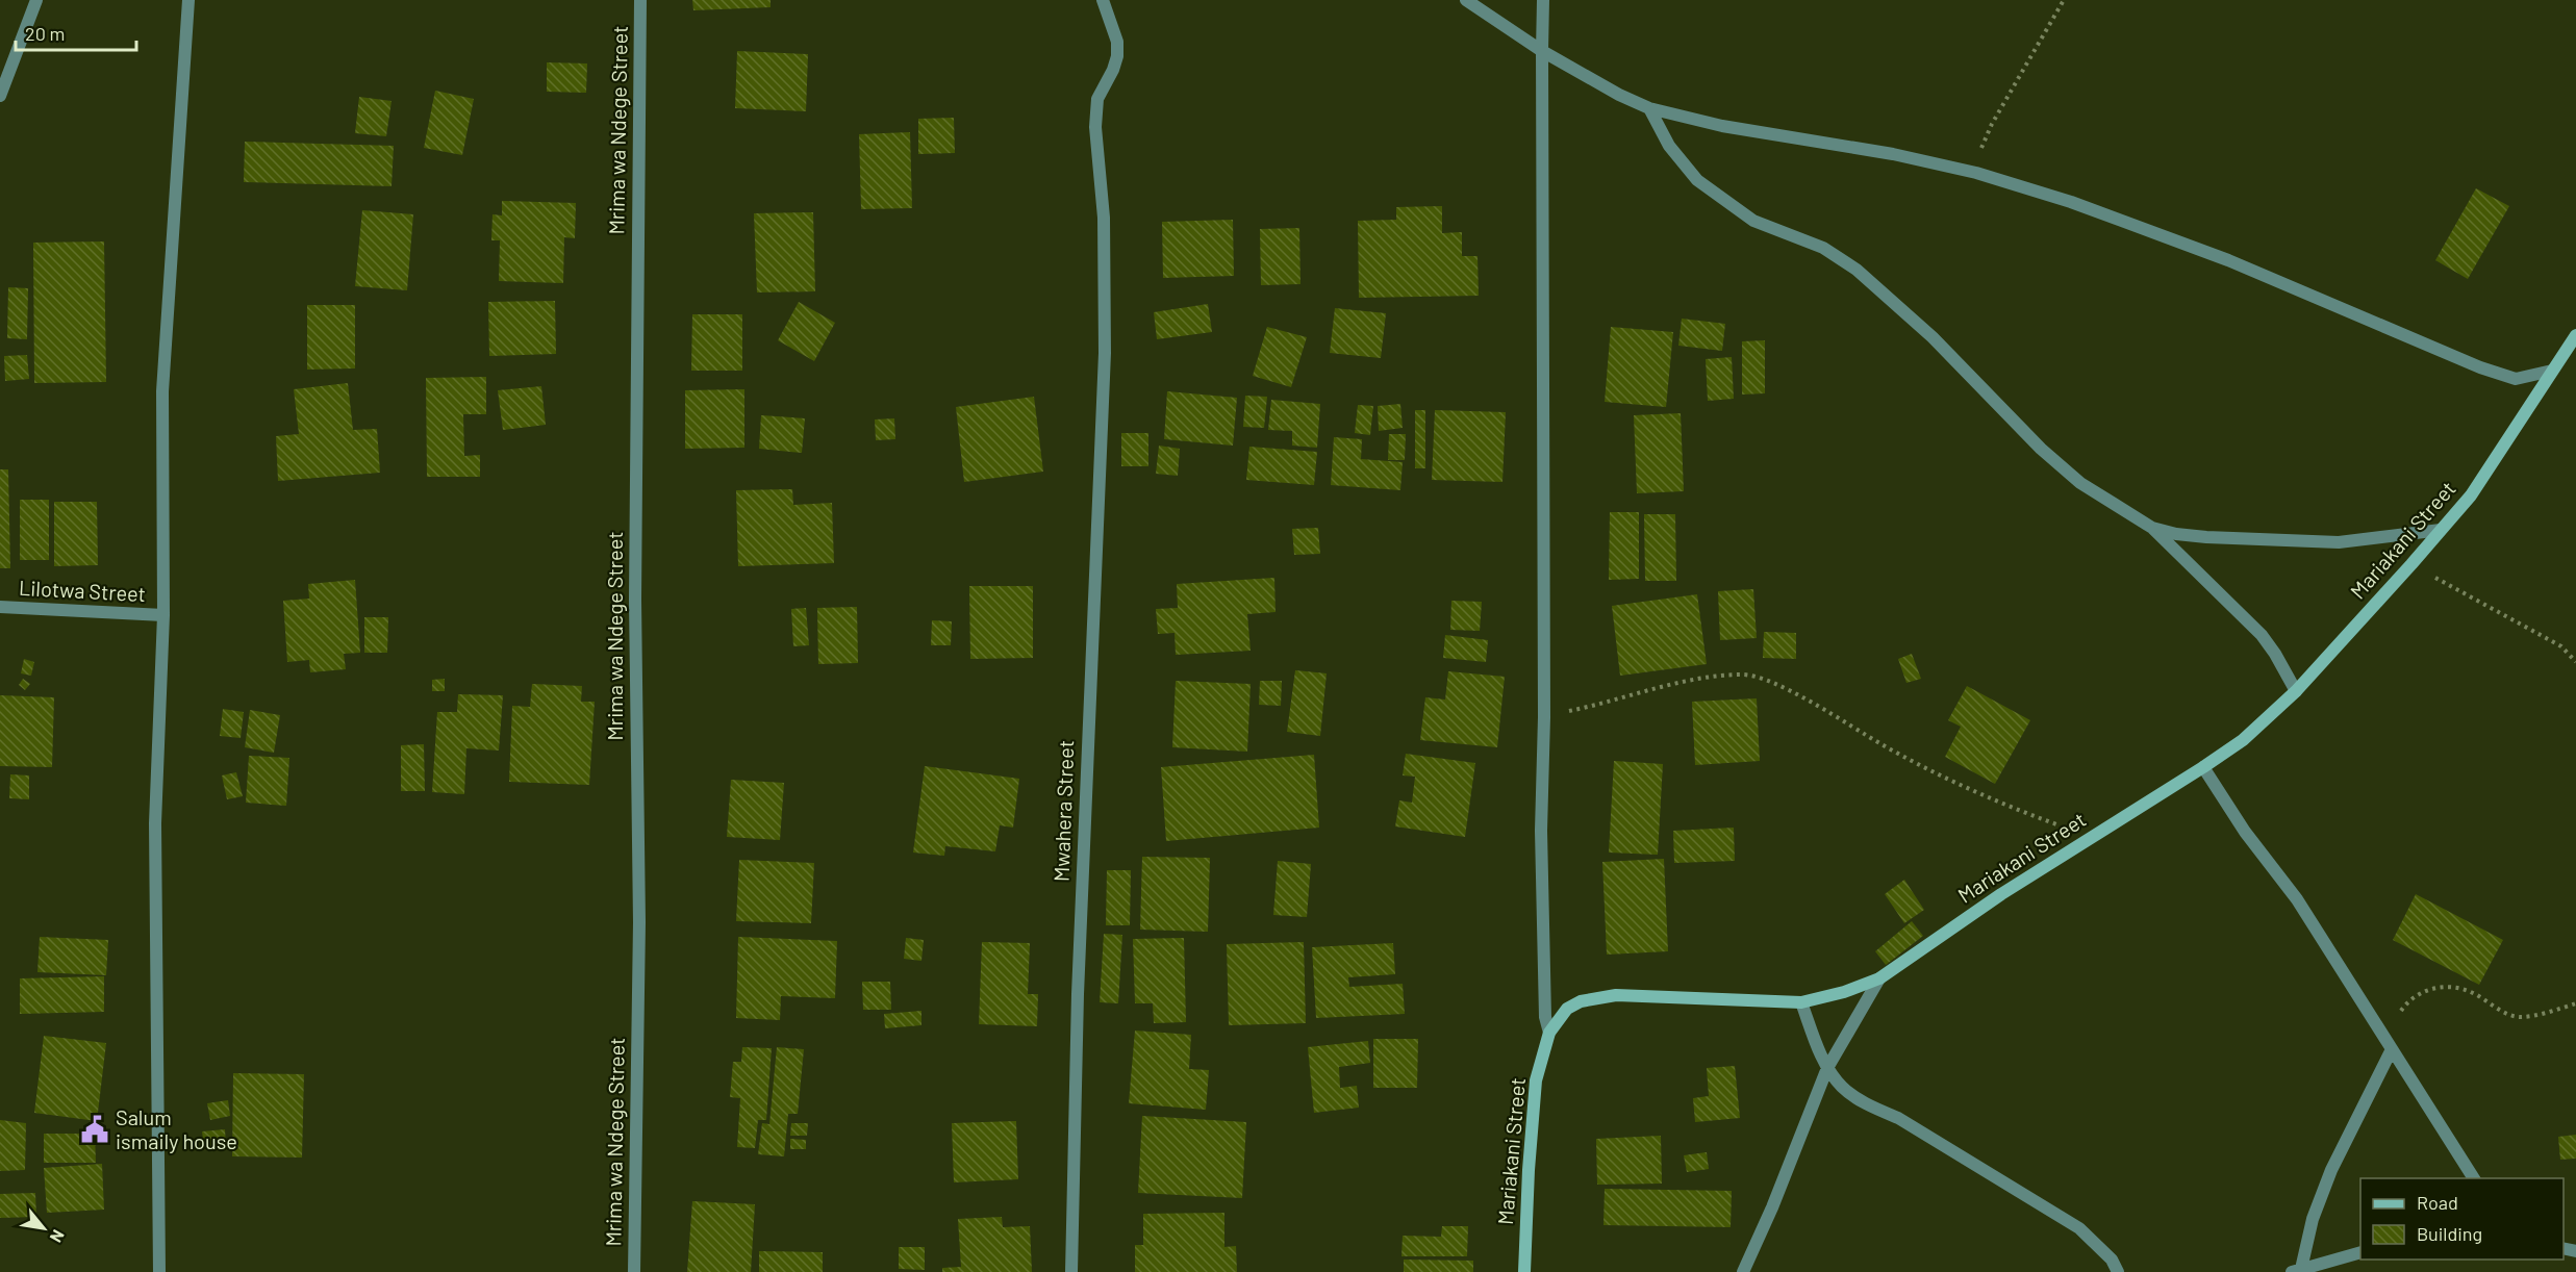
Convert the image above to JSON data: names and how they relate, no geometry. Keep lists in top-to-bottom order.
{
  "streets": {
    "street": [
      "Mrima wa Ndege Street",
      "Mariakani Street",
      "Lilotwa Street",
      "Mwahera Street"
    ]
  },
  "places": {
    "public building": ["Salum ismaily house"]
  },
  "legend": ["Road", "Building"],
  "scale_bar": "20 m",
  "north": "bottom right"
}
